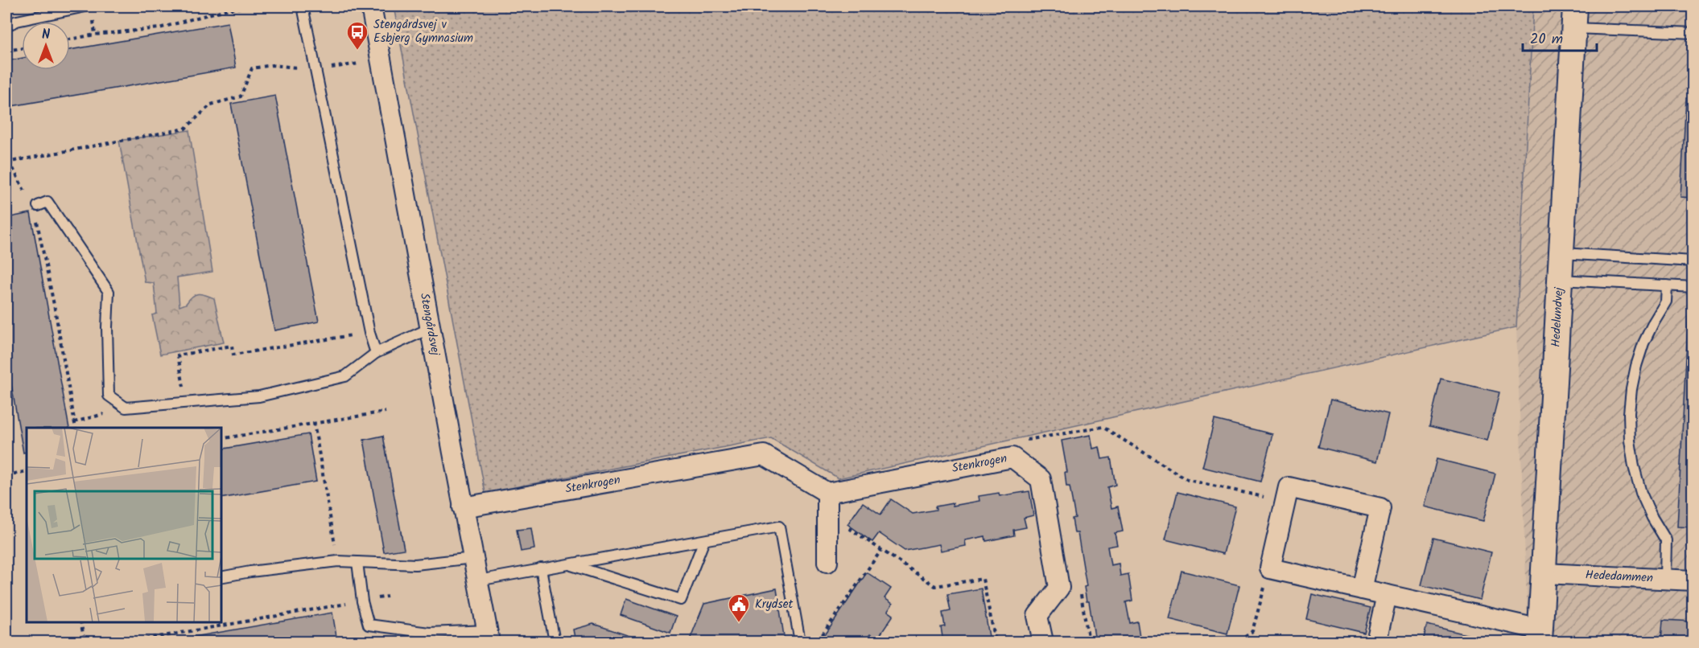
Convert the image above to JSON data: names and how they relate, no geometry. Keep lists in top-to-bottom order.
{
  "streets": {
    "street": [
      "Hedelundvej",
      "Stengårdsvej",
      "Stenkrogen",
      "Hededammen"
    ]
  },
  "crossings": [
    ["Hedelundvej", "Hededammen"],
    ["Stengårdsvej", "Stenkrogen"]
  ],
  "places": {
    "bus stop": ["Stengårdsvej v Esbjerg Gymnasium"],
    "public building": ["Krydset"]
  },
  "scale_bar": "20 m",
  "north": "top"
}
